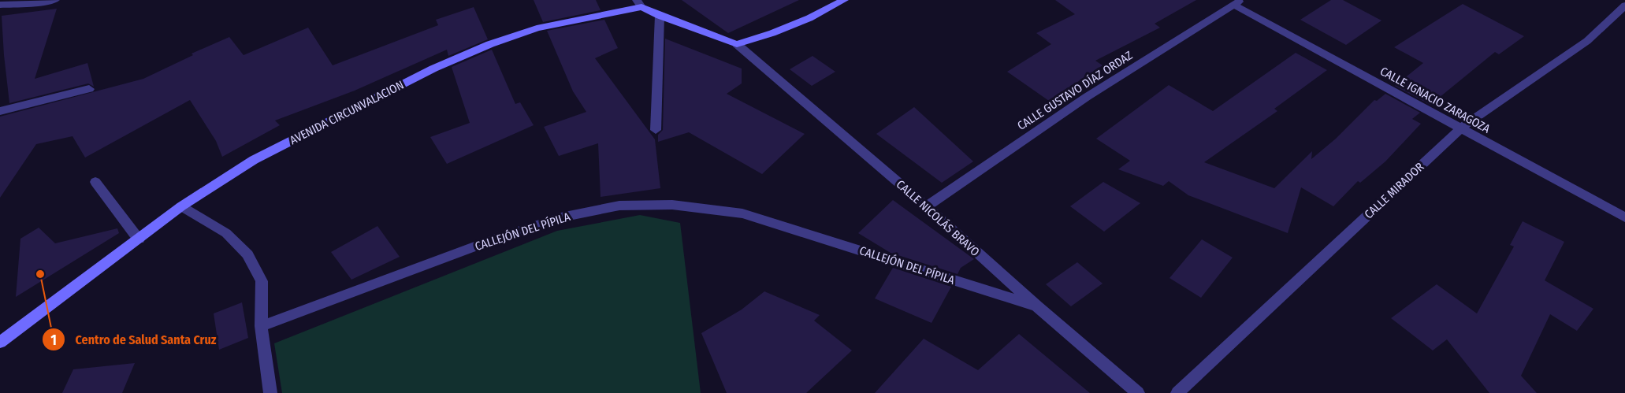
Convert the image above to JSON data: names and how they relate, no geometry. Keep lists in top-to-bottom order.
{
  "streets": {
    "street": [
      "CALLE GUSTAVO DÍAZ ORDAZ",
      "CALLE IGNACIO ZARAGOZA",
      "AVENIDA CIRCUNVALACION",
      "CALLE MIRADOR",
      "CALLE NICOLÁS BRAVO",
      "CALLEJÓN DEL PÍPILA"
    ]
  },
  "crossings": [
    ["CALLE GUSTAVO DÍAZ ORDAZ", "CALLE IGNACIO ZARAGOZA"],
    ["CALLE GUSTAVO DÍAZ ORDAZ", "CALLE NICOLÁS BRAVO"],
    ["CALLE IGNACIO ZARAGOZA", "CALLE MIRADOR"],
    ["AVENIDA CIRCUNVALACION", "CALLE NICOLÁS BRAVO"],
    ["CALLE NICOLÁS BRAVO", "CALLEJÓN DEL PÍPILA"]
  ],
  "places": ["Centro de Salud Santa Cruz"]
}
